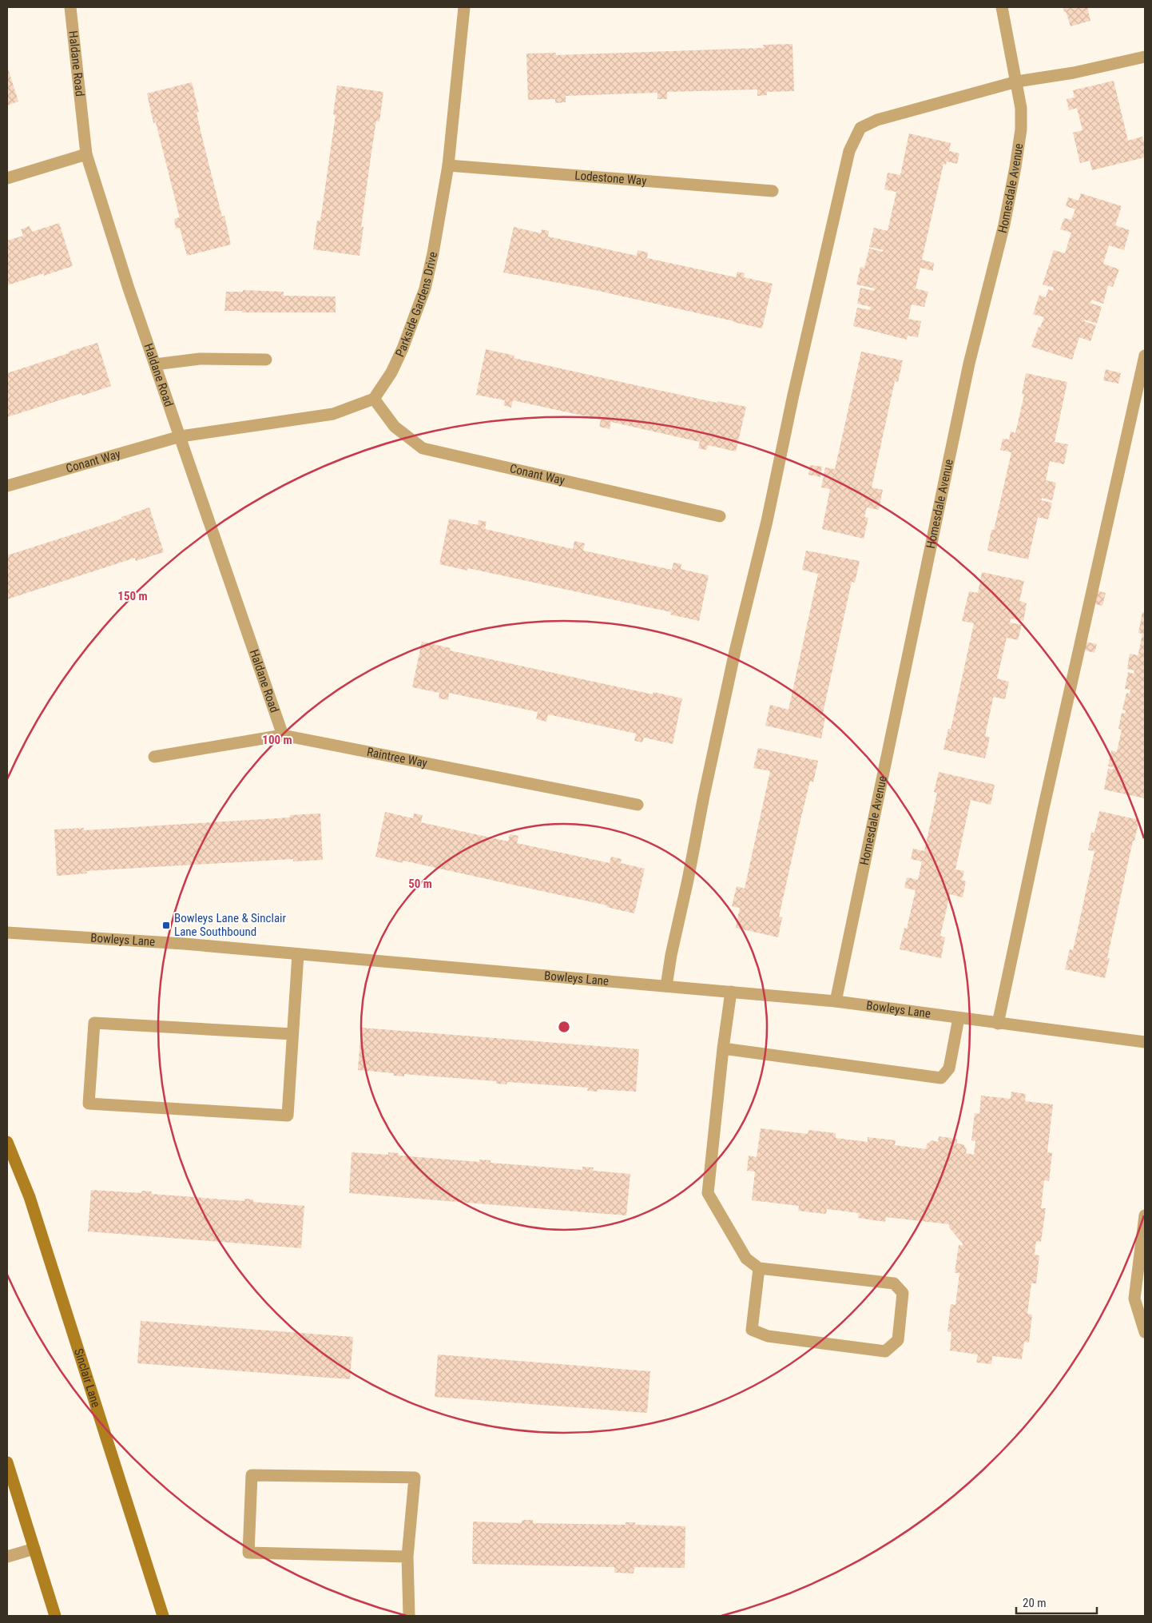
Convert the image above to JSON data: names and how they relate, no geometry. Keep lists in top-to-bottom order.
{
  "streets": {
    "main road": ["Sinclair Lane"],
    "street": [
      "Haldane Road",
      "Lodestone Way",
      "Homesdale Avenue",
      "Parkside Gardens Drive",
      "Conant Way",
      "Raintree Way",
      "Bowleys Lane"
    ]
  },
  "crossings": [
    ["Haldane Road", "Conant Way"],
    ["Haldane Road", "Raintree Way"],
    ["Lodestone Way", "Parkside Gardens Drive"],
    ["Homesdale Avenue", "Bowleys Lane"],
    ["Parkside Gardens Drive", "Conant Way"]
  ],
  "places": {
    "transit": ["Bowleys Lane & Sinclair Lane Southbound"]
  },
  "scale_bar": "20 m",
  "rings": ["150 m", "100 m", "50 m"]
}
